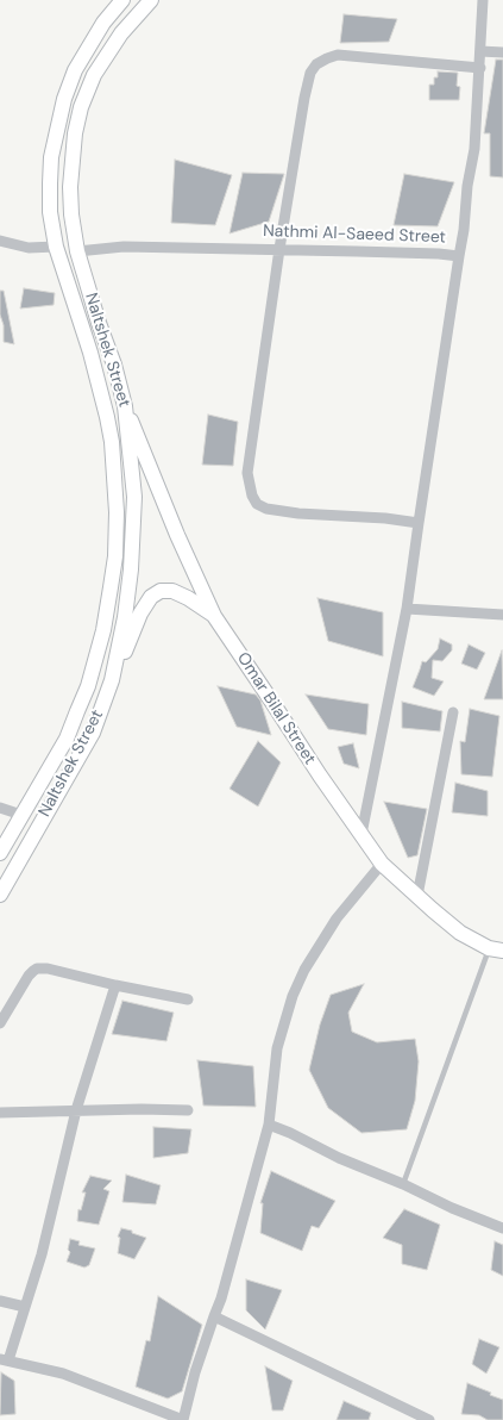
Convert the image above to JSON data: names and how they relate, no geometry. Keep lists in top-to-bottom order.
{
  "streets": {
    "main road": ["Naltshek Street", "Omar Bilal Street"],
    "street": ["Nathmi Al-Saeed Street"]
  },
  "crossings": [
    ["Nathmi Al-Saeed Street", "Naltshek Street"],
    ["Naltshek Street", "Omar Bilal Street"]
  ]
}
